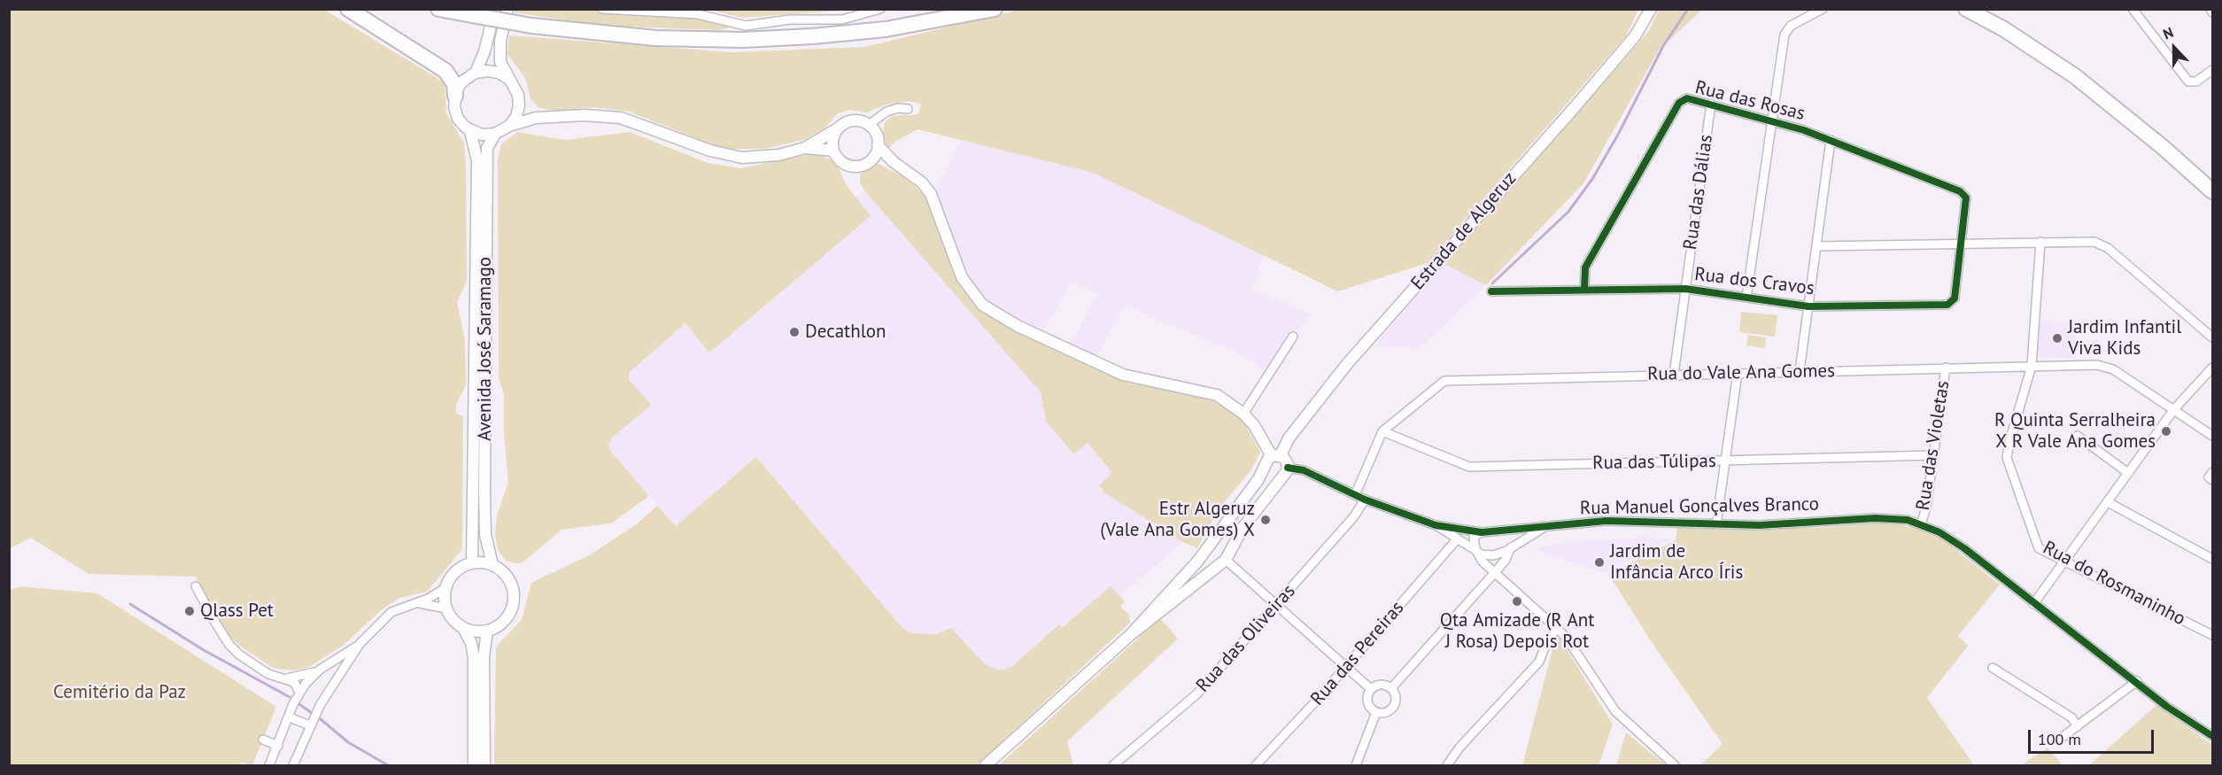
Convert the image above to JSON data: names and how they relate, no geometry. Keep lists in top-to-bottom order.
{
  "streets": {
    "main road": ["Estrada de Algeruz", "Avenida José Saramago"],
    "street": [
      "Rua das Rosas",
      "Rua das Dálias",
      "Rua dos Cravos",
      "Rua do Vale Ana Gomes",
      "Rua das Violetas",
      "Rua das Túlipas",
      "Rua Manuel Gonçalves Branco",
      "Rua do Rosmaninho",
      "Rua das Oliveiras",
      "Rua das Pereiras"
    ]
  },
  "crossings": [
    ["Rua das Rosas", "Rua das Dálias"],
    ["Rua das Rosas", "Rua dos Cravos"],
    ["Rua das Dálias", "Rua dos Cravos"],
    ["Rua das Dálias", "Rua do Vale Ana Gomes"],
    ["Estrada de Algeruz", "Rua Manuel Gonçalves Branco"],
    ["Rua do Vale Ana Gomes", "Rua das Violetas"],
    ["Rua do Vale Ana Gomes", "Rua das Túlipas"],
    ["Rua do Vale Ana Gomes", "Rua Manuel Gonçalves Branco"],
    ["Rua do Vale Ana Gomes", "Rua do Rosmaninho"],
    ["Rua das Violetas", "Rua das Túlipas"],
    ["Rua das Violetas", "Rua Manuel Gonçalves Branco"],
    ["Rua Manuel Gonçalves Branco", "Rua das Oliveiras"],
    ["Rua Manuel Gonçalves Branco", "Rua das Pereiras"]
  ],
  "parks": ["Cemitério da Paz"],
  "places": [
    "Decathlon",
    "Jardim Infantil Viva Kids",
    "R Quinta Serralheira X R Vale Ana Gomes",
    "Estr Algeruz (Vale Ana Gomes) X",
    "Jardim de Infância Arco Íris",
    "Qta Amizade (R Ant J Rosa) Depois Rot",
    "Qlass Pet"
  ],
  "scale_bar": "100 m",
  "north": "top"
}
